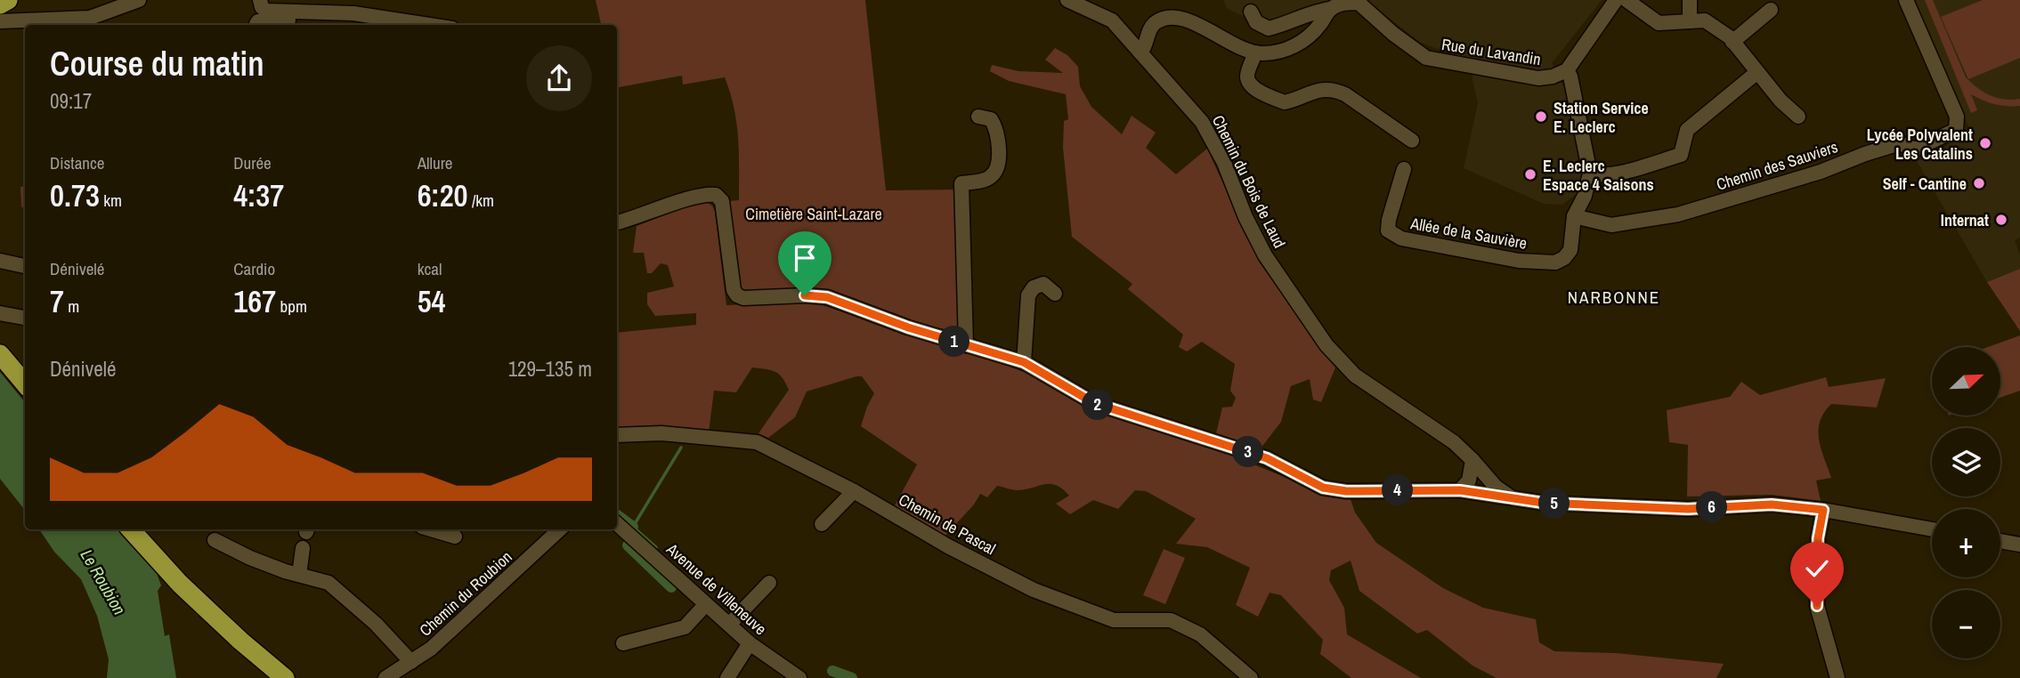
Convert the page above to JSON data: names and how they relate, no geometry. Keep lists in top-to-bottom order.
{
  "streets": {
    "street": [
      "Rue du Lavandin",
      "Chemin des Sauviers",
      "Chemin du Bois de Laud",
      "Allée de la Sauvière",
      "Chemin de Pascal",
      "Avenue de Villeneuve",
      "Chemin du Roubion"
    ]
  },
  "crossings": [
    ["Chemin des Sauviers", "Allée de la Sauvière"]
  ],
  "districts": ["NARBONNE"],
  "water": ["Le Roubion"],
  "parks": ["Cimetière Saint-Lazare"],
  "places": [
    "Station Service E. Leclerc",
    "Lycée Polyvalent Les Catalins",
    "E. Leclerc Espace 4 Saisons",
    "Self - Cantine",
    "Internat"
  ],
  "north": "top right",
  "page": {
    "heading": ["Course du matin", "09:17"],
    "stats": [
      ["Distance", "0.73 km"],
      ["Durée", "4:37"],
      ["Allure", "6:20 /km"],
      ["Dénivelé", "7 m"],
      ["Cardio", "167 bpm"],
      ["kcal", "54"]
    ],
    "pins": [
      "1",
      "2",
      "3",
      "4",
      "5",
      "6"
    ],
    "chart": ["Dénivelé", "129–135 m"],
    "map_buttons": ["+", "−"]
  }
}
